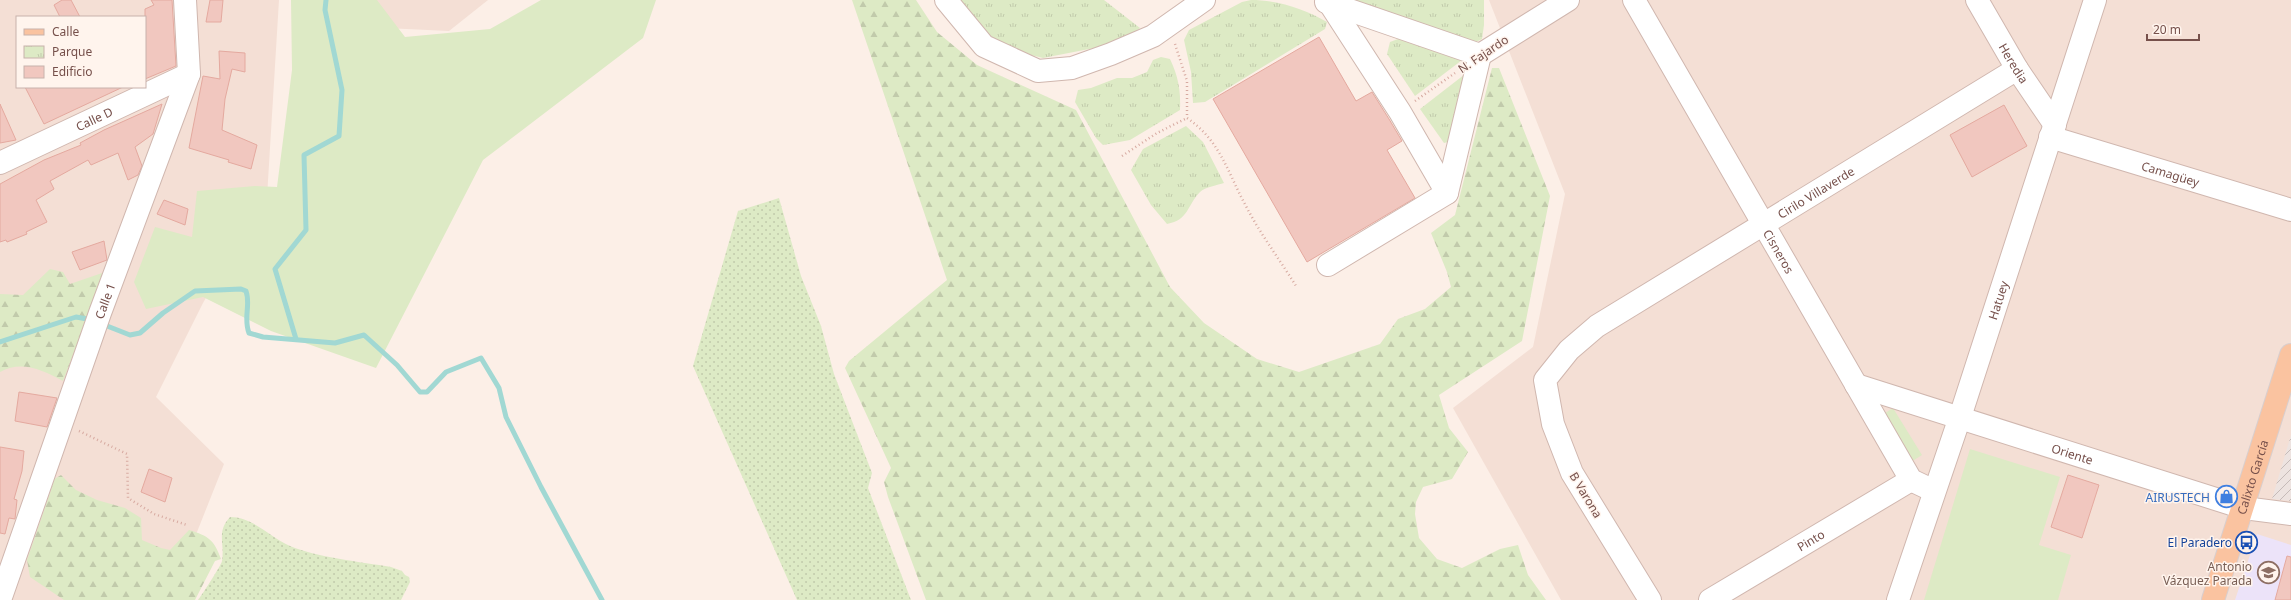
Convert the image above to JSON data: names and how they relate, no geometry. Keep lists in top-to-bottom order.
{
  "streets": {
    "main road": ["Calixto García"],
    "street": [
      "N. Fajardo",
      "Heredia",
      "Calle D",
      "Camagüey",
      "Cirilo Villaverde",
      "Cisneros",
      "Hatuey",
      "Calle 1",
      "Oriente",
      "B Varona",
      "Pinto"
    ]
  },
  "crossings": [
    ["Heredia", "Camagüey"],
    ["Heredia", "Cirilo Villaverde"],
    ["Heredia", "Hatuey"],
    ["Calle D", "Calle 1"],
    ["Camagüey", "Hatuey"],
    ["Cirilo Villaverde", "Cisneros"],
    ["Cirilo Villaverde", "B Varona"],
    ["Cisneros", "Oriente"],
    ["Cisneros", "Pinto"],
    ["Hatuey", "Oriente"],
    ["Oriente", "Calixto García"]
  ],
  "places": {
    "shop": ["AIRUSTECH"],
    "bus stop": ["El Paradero"],
    "school or university": ["Antonio Vázquez Parada"]
  },
  "legend": ["Calle", "Parque", "Edificio"],
  "scale_bar": "20 m"
}
